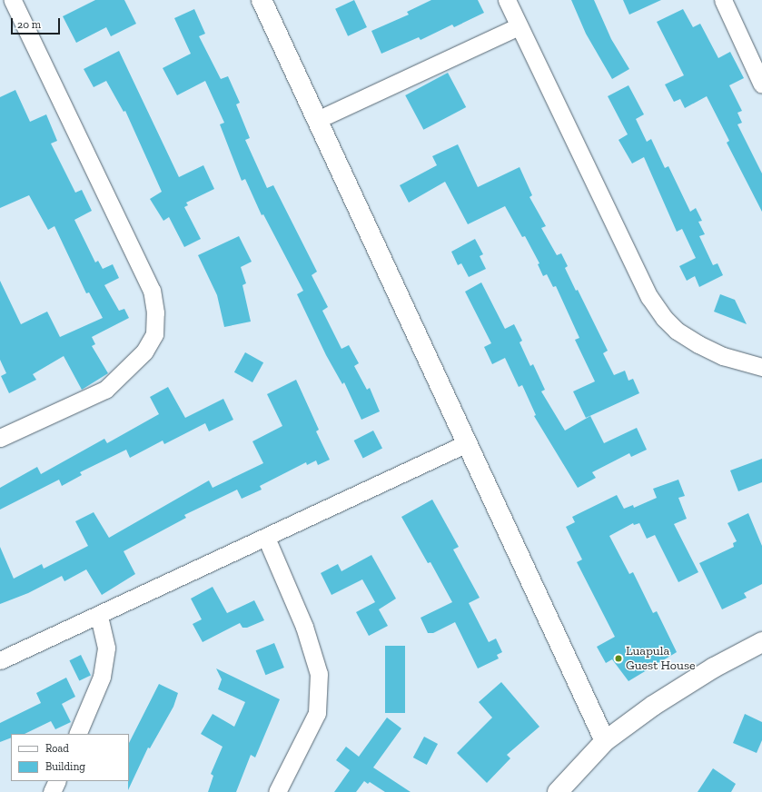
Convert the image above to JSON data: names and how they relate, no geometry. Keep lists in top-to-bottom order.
{
  "places": ["Luapula Guest House"],
  "legend": ["Road", "Building"],
  "scale_bar": "20 m"
}
